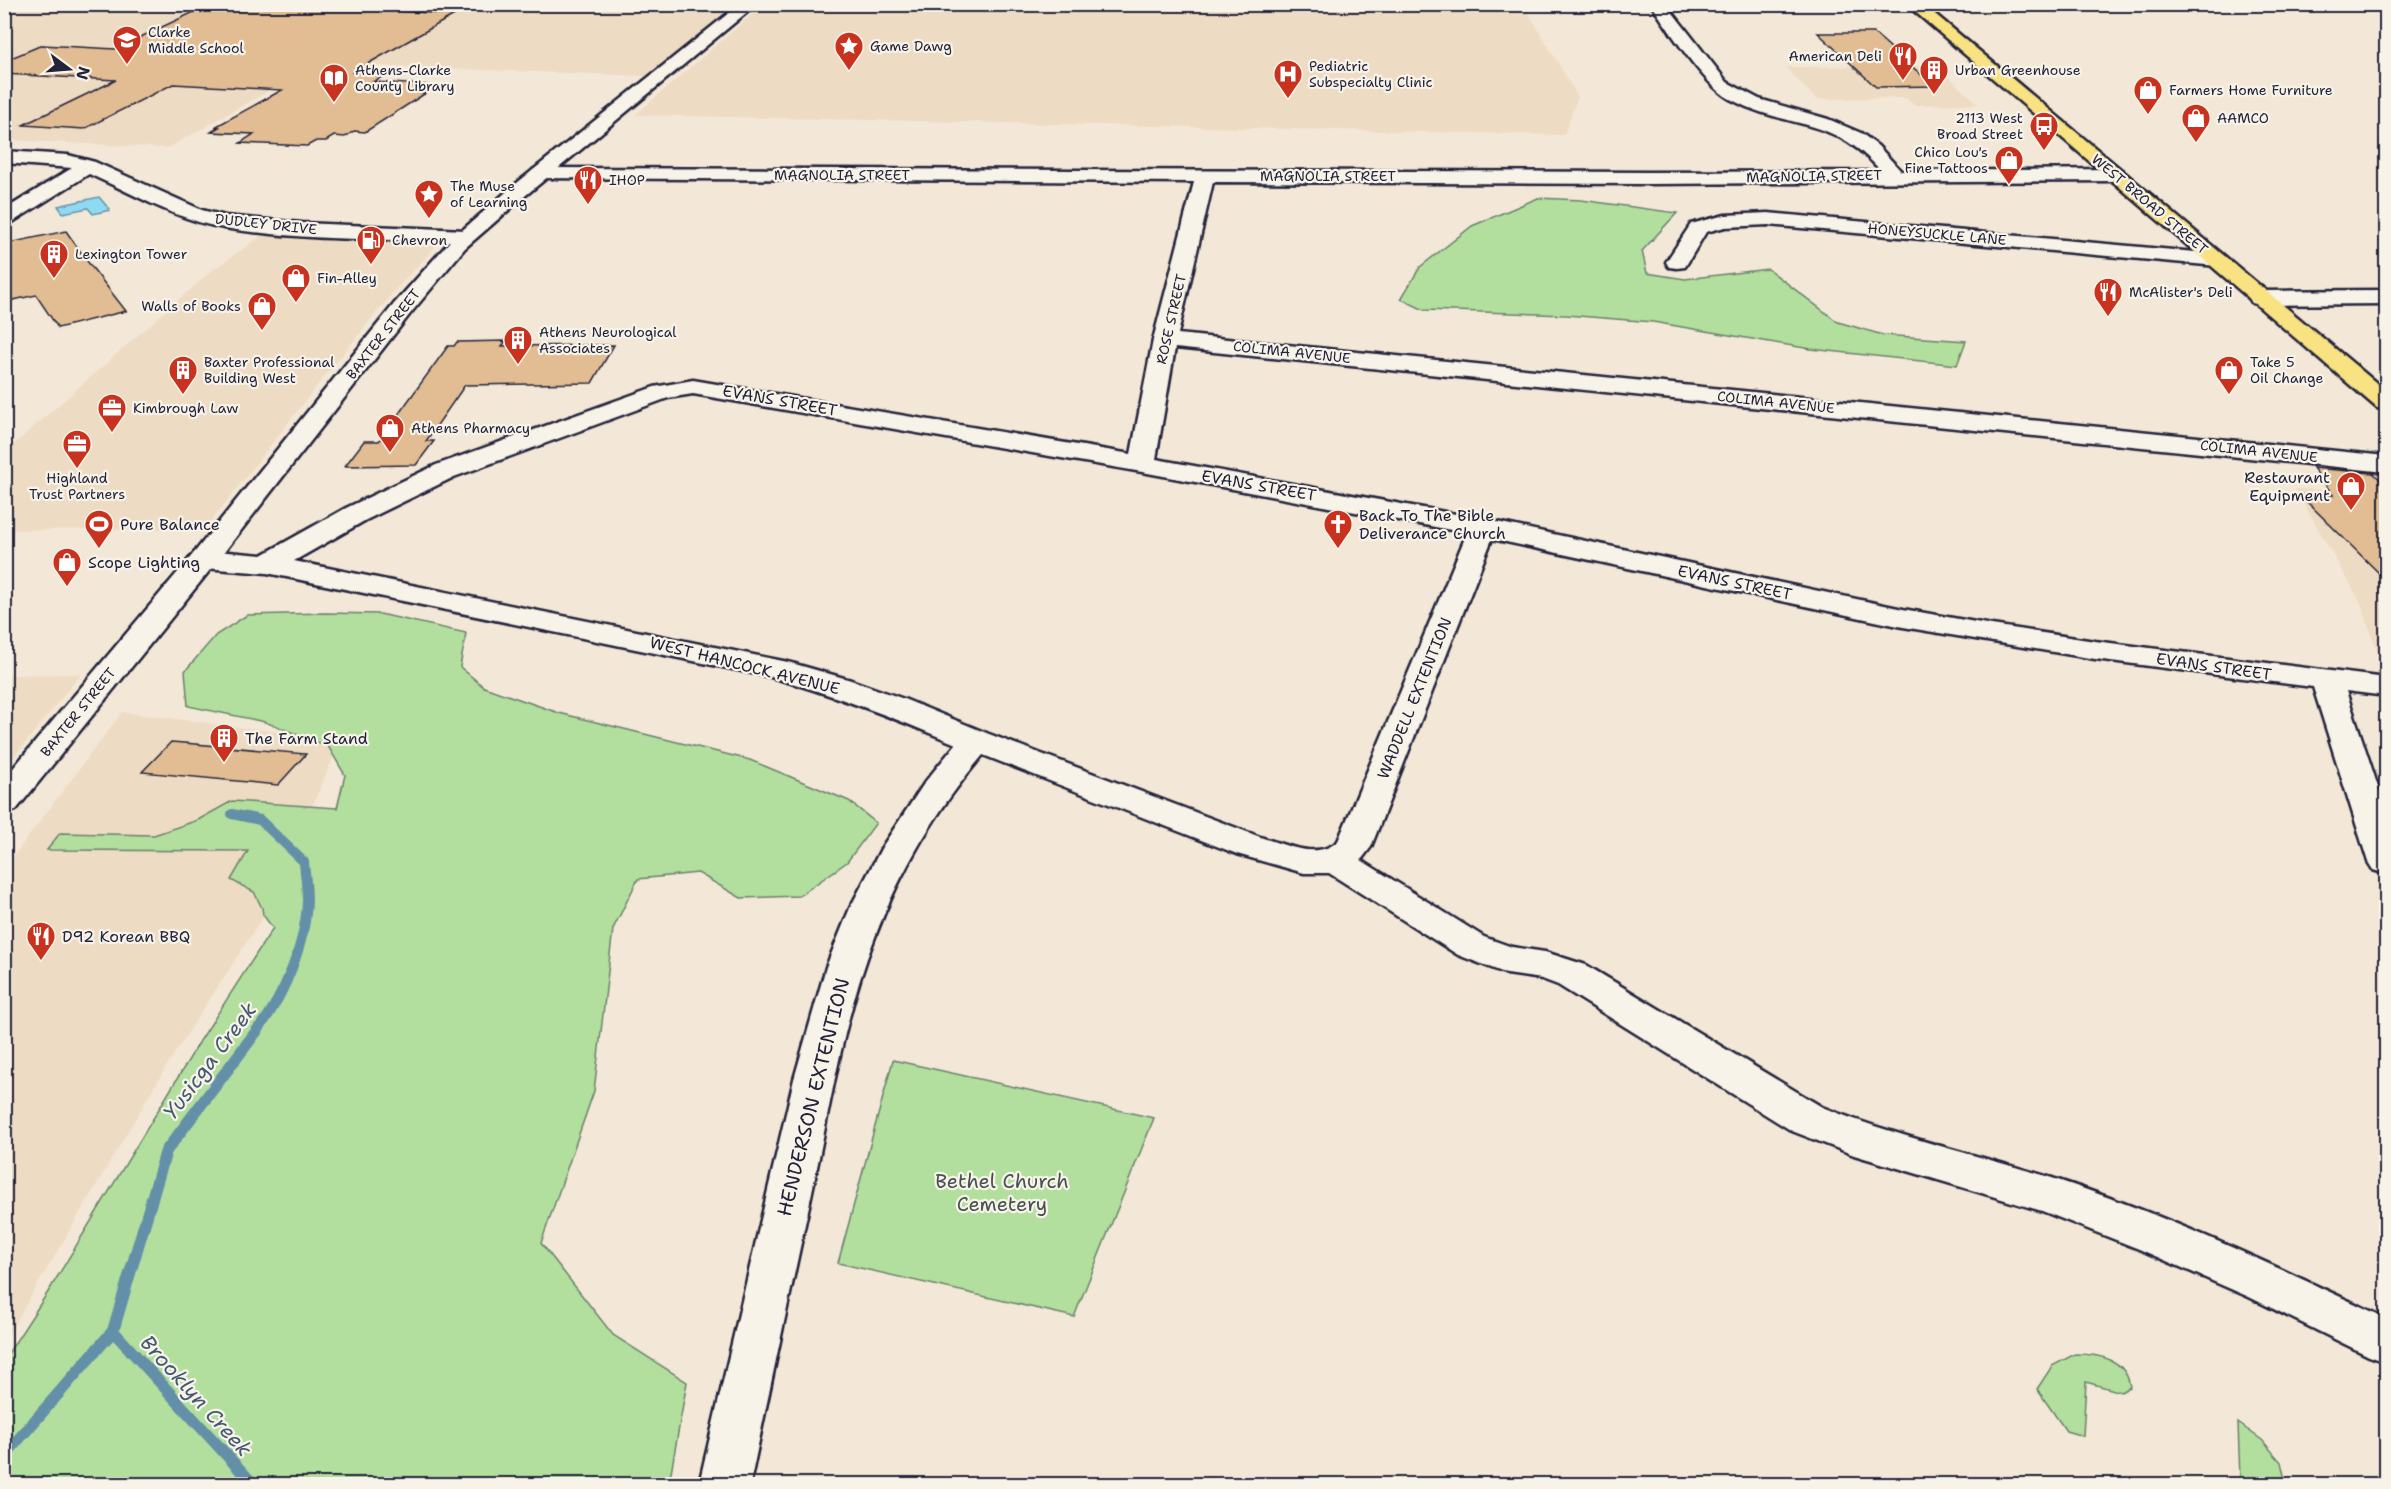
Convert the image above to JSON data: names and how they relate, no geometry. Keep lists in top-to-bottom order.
{
  "streets": {
    "main road": ["WEST BROAD STREET"],
    "street": [
      "MAGNOLIA STREET",
      "DUDLEY DRIVE",
      "HONEYSUCKLE LANE",
      "ROSE STREET",
      "BAXTER STREET",
      "COLIMA AVENUE",
      "EVANS STREET",
      "WEST HANCOCK AVENUE",
      "WADDELL EXTENTION",
      "HENDERSON EXTENTION"
    ]
  },
  "crossings": [
    ["MAGNOLIA STREET", "WEST BROAD STREET"],
    ["MAGNOLIA STREET", "ROSE STREET"],
    ["MAGNOLIA STREET", "BAXTER STREET"],
    ["WEST BROAD STREET", "HONEYSUCKLE LANE"],
    ["DUDLEY DRIVE", "BAXTER STREET"],
    ["ROSE STREET", "COLIMA AVENUE"],
    ["ROSE STREET", "EVANS STREET"],
    ["BAXTER STREET", "WEST HANCOCK AVENUE"],
    ["EVANS STREET", "WEST HANCOCK AVENUE"],
    ["EVANS STREET", "WADDELL EXTENTION"],
    ["WEST HANCOCK AVENUE", "WADDELL EXTENTION"],
    ["WEST HANCOCK AVENUE", "HENDERSON EXTENTION"]
  ],
  "water": ["Yusicga Creek", "Brooklyn Creek"],
  "parks": ["Bethel Church Cemetery"],
  "places": {
    "school or university": ["Clarke Middle School"],
    "place": ["Game Dawg", "The Muse of Learning"],
    "restaurant": [
      "American Deli",
      "IHOP",
      "McAlister's Deli",
      "D92 Korean BBQ"
    ],
    "building": [
      "Urban Greenhouse",
      "Lexington Tower",
      "Athens Neurological Associates",
      "Baxter Professional Building West",
      "The Farm Stand"
    ],
    "hospital": ["Pediatric Subspecialty Clinic"],
    "library": ["Athens-Clarke County Library"],
    "shop": [
      "Farmers Home Furniture",
      "AAMCO",
      "Chico Lou's Fine Tattoos",
      "Fin-Alley",
      "Walls of Books",
      "Take 5 Oil Change",
      "Athens Pharmacy",
      "Restaurant Equipment",
      "Scope Lighting"
    ],
    "bus stop": ["2113 West Broad Street"],
    "fuel station": ["Chevron"],
    "office": ["Kimbrough Law", "Highland Trust Partners"],
    "sports": ["Pure Balance"],
    "church": ["Back To The Bible Deliverance Church"]
  },
  "north": "right"
}
